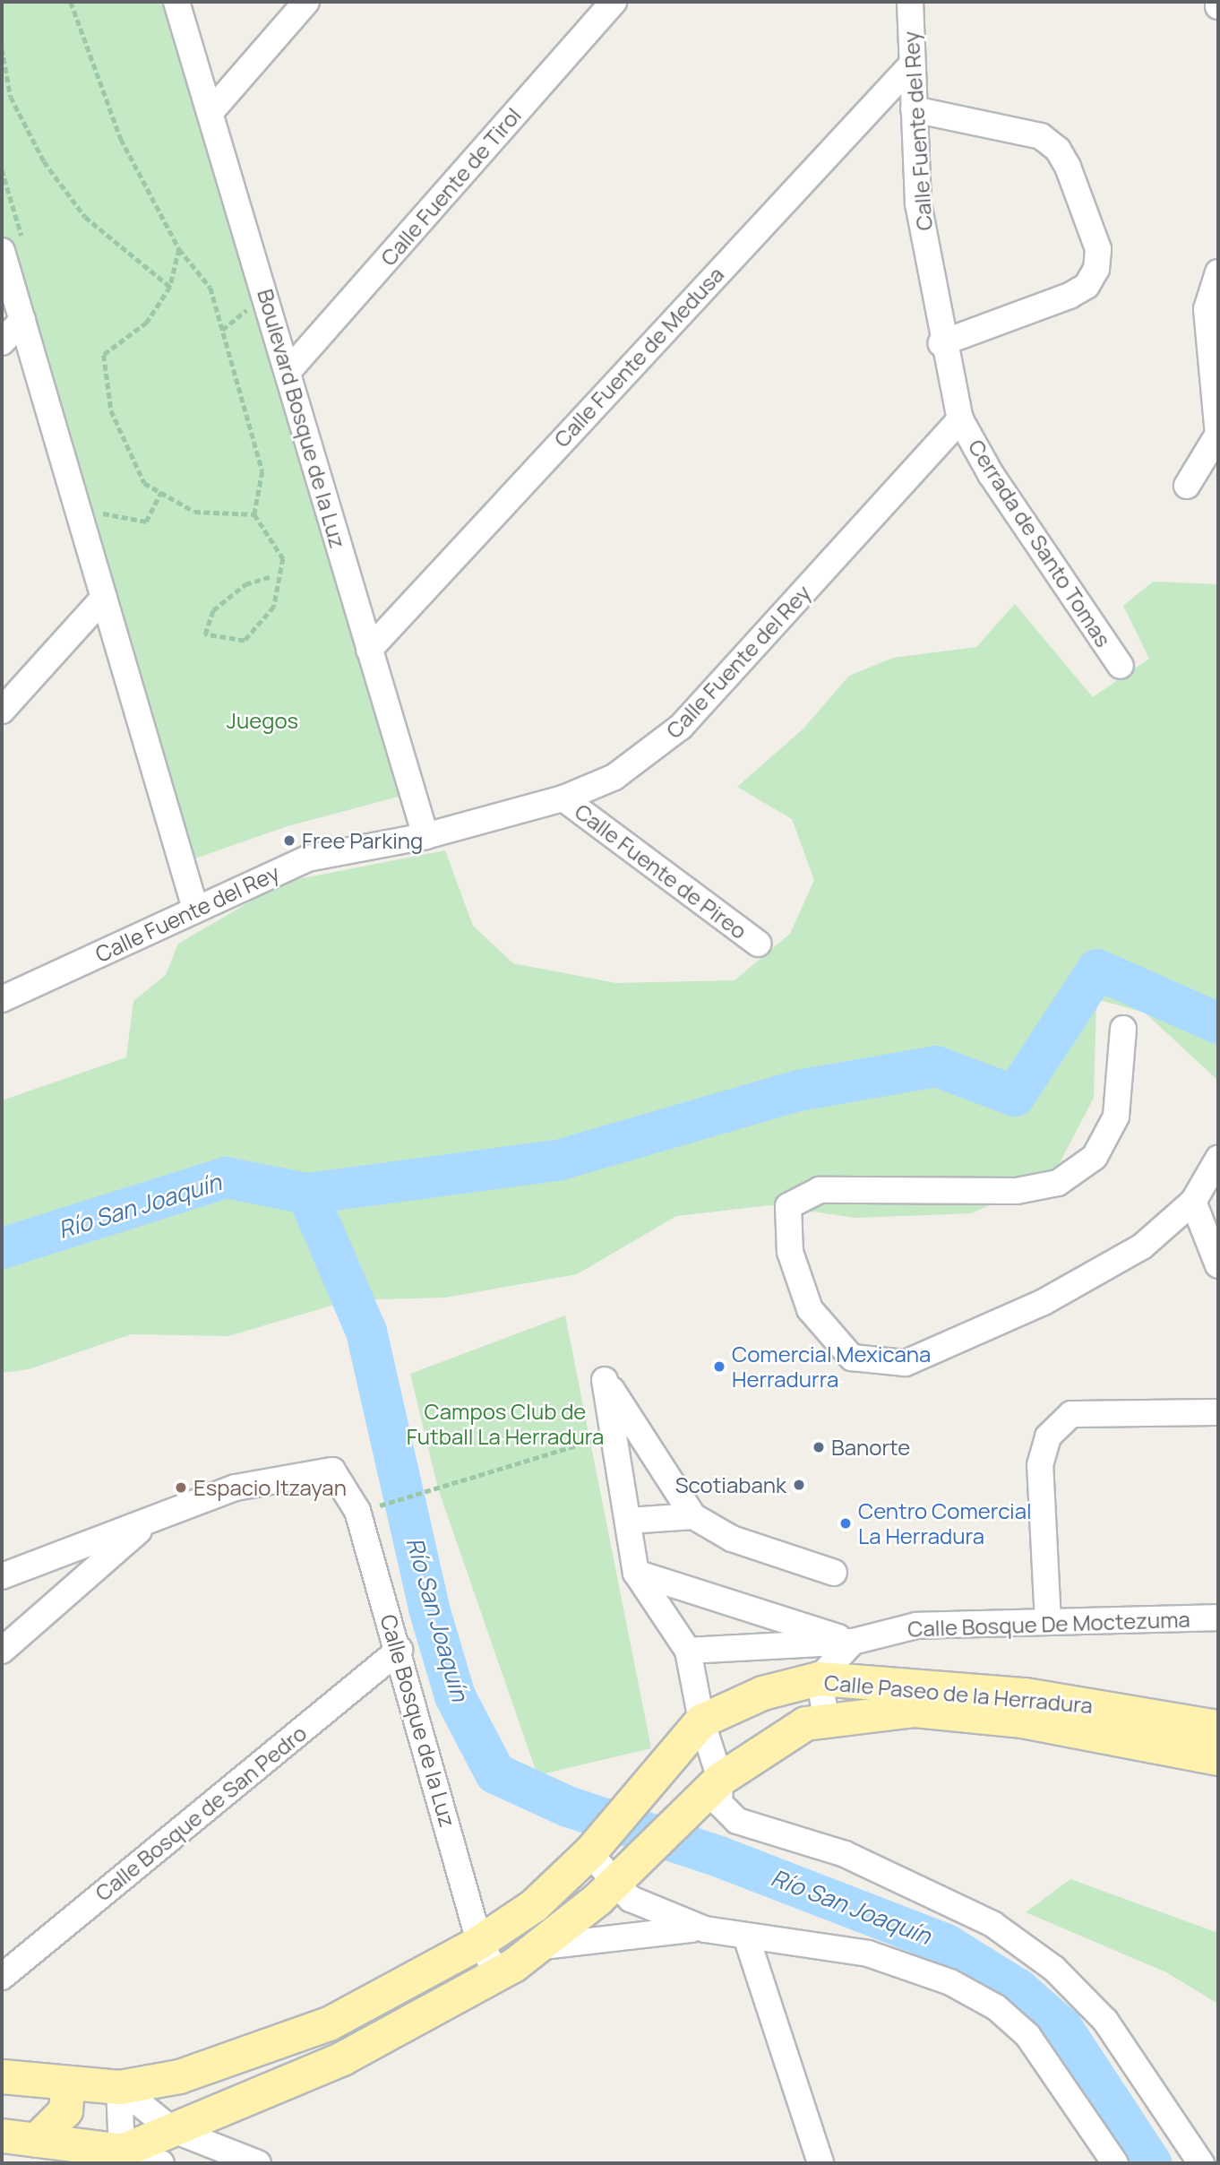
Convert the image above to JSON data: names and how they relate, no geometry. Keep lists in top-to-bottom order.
{
  "streets": {
    "main road": ["Calle Paseo de la Herradura"],
    "street": [
      "Calle Fuente del Rey",
      "Calle Fuente de Tirol",
      "Calle Fuente de Medusa",
      "Boulevard Bosque de la Luz",
      "Cerrada de Santo Tomas",
      "Calle Fuente de Pireo",
      "Calle Bosque De Moctezuma",
      "Calle Bosque de la Luz",
      "Calle Bosque de San Pedro"
    ]
  },
  "crossings": [
    ["Calle Fuente del Rey", "Calle Fuente de Medusa"],
    ["Calle Fuente del Rey", "Boulevard Bosque de la Luz"],
    ["Calle Fuente del Rey", "Cerrada de Santo Tomas"],
    ["Calle Fuente del Rey", "Calle Fuente de Pireo"],
    ["Calle Fuente de Tirol", "Boulevard Bosque de la Luz"],
    ["Calle Fuente de Medusa", "Boulevard Bosque de la Luz"],
    ["Calle Paseo de la Herradura", "Calle Bosque de la Luz"],
    ["Calle Bosque de la Luz", "Calle Bosque de San Pedro"]
  ],
  "water": ["Río San Joaquín"],
  "parks": ["Juegos", "Campos Club de Futball La Herradura"],
  "places": [
    "Free Parking",
    "Comercial Mexicana Herradurra",
    "Banorte",
    "Scotiabank",
    "Espacio Itzayan",
    "Centro Comercial La Herradura"
  ]
}
